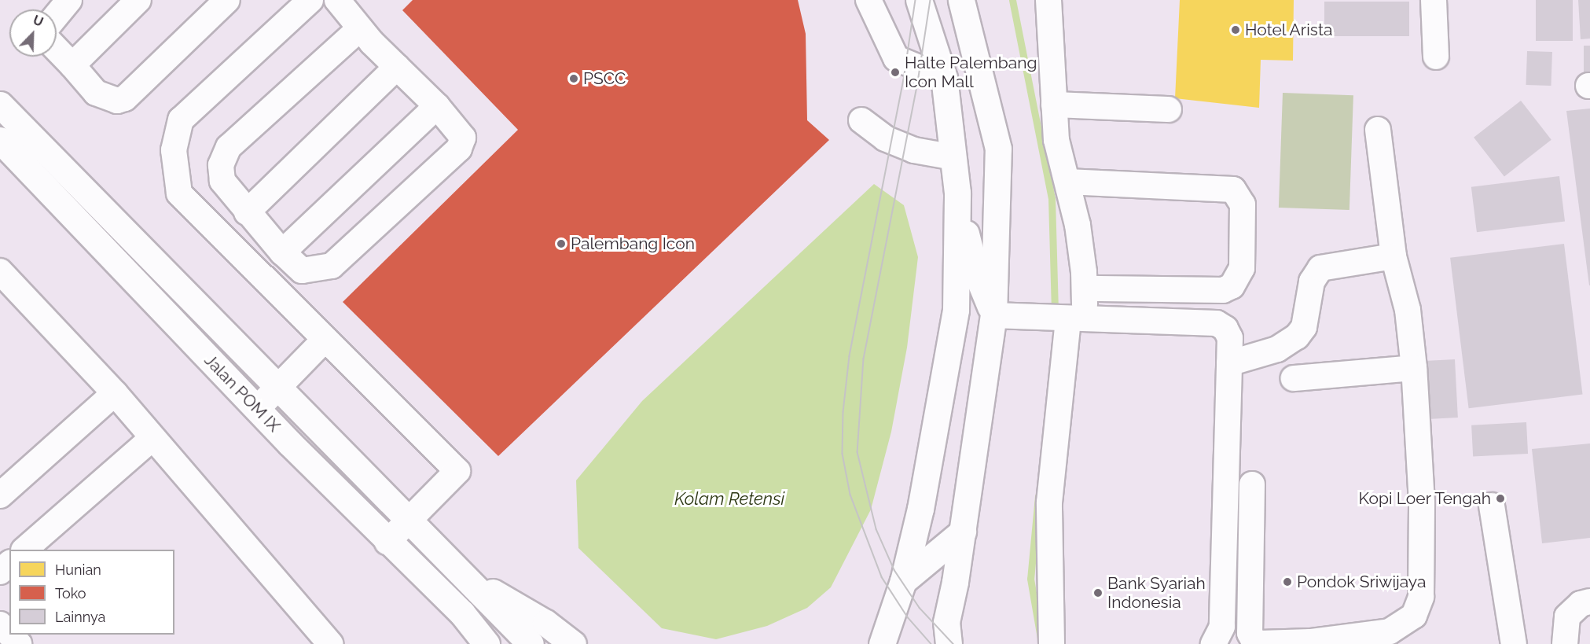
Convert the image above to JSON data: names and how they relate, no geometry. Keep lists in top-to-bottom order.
{
  "streets": {
    "main road": ["Jalan POM IX"]
  },
  "water": ["Kolam Retensi"],
  "places": [
    "Hotel Arista",
    "Halte Palembang Icon Mall",
    "PSCC",
    "Palembang Icon",
    "Kopi Loer Tengah",
    "Pondok Sriwijaya",
    "Bank Syariah Indonesia"
  ],
  "legend": ["Hunian", "Toko", "Lainnya"],
  "north": "top right"
}
